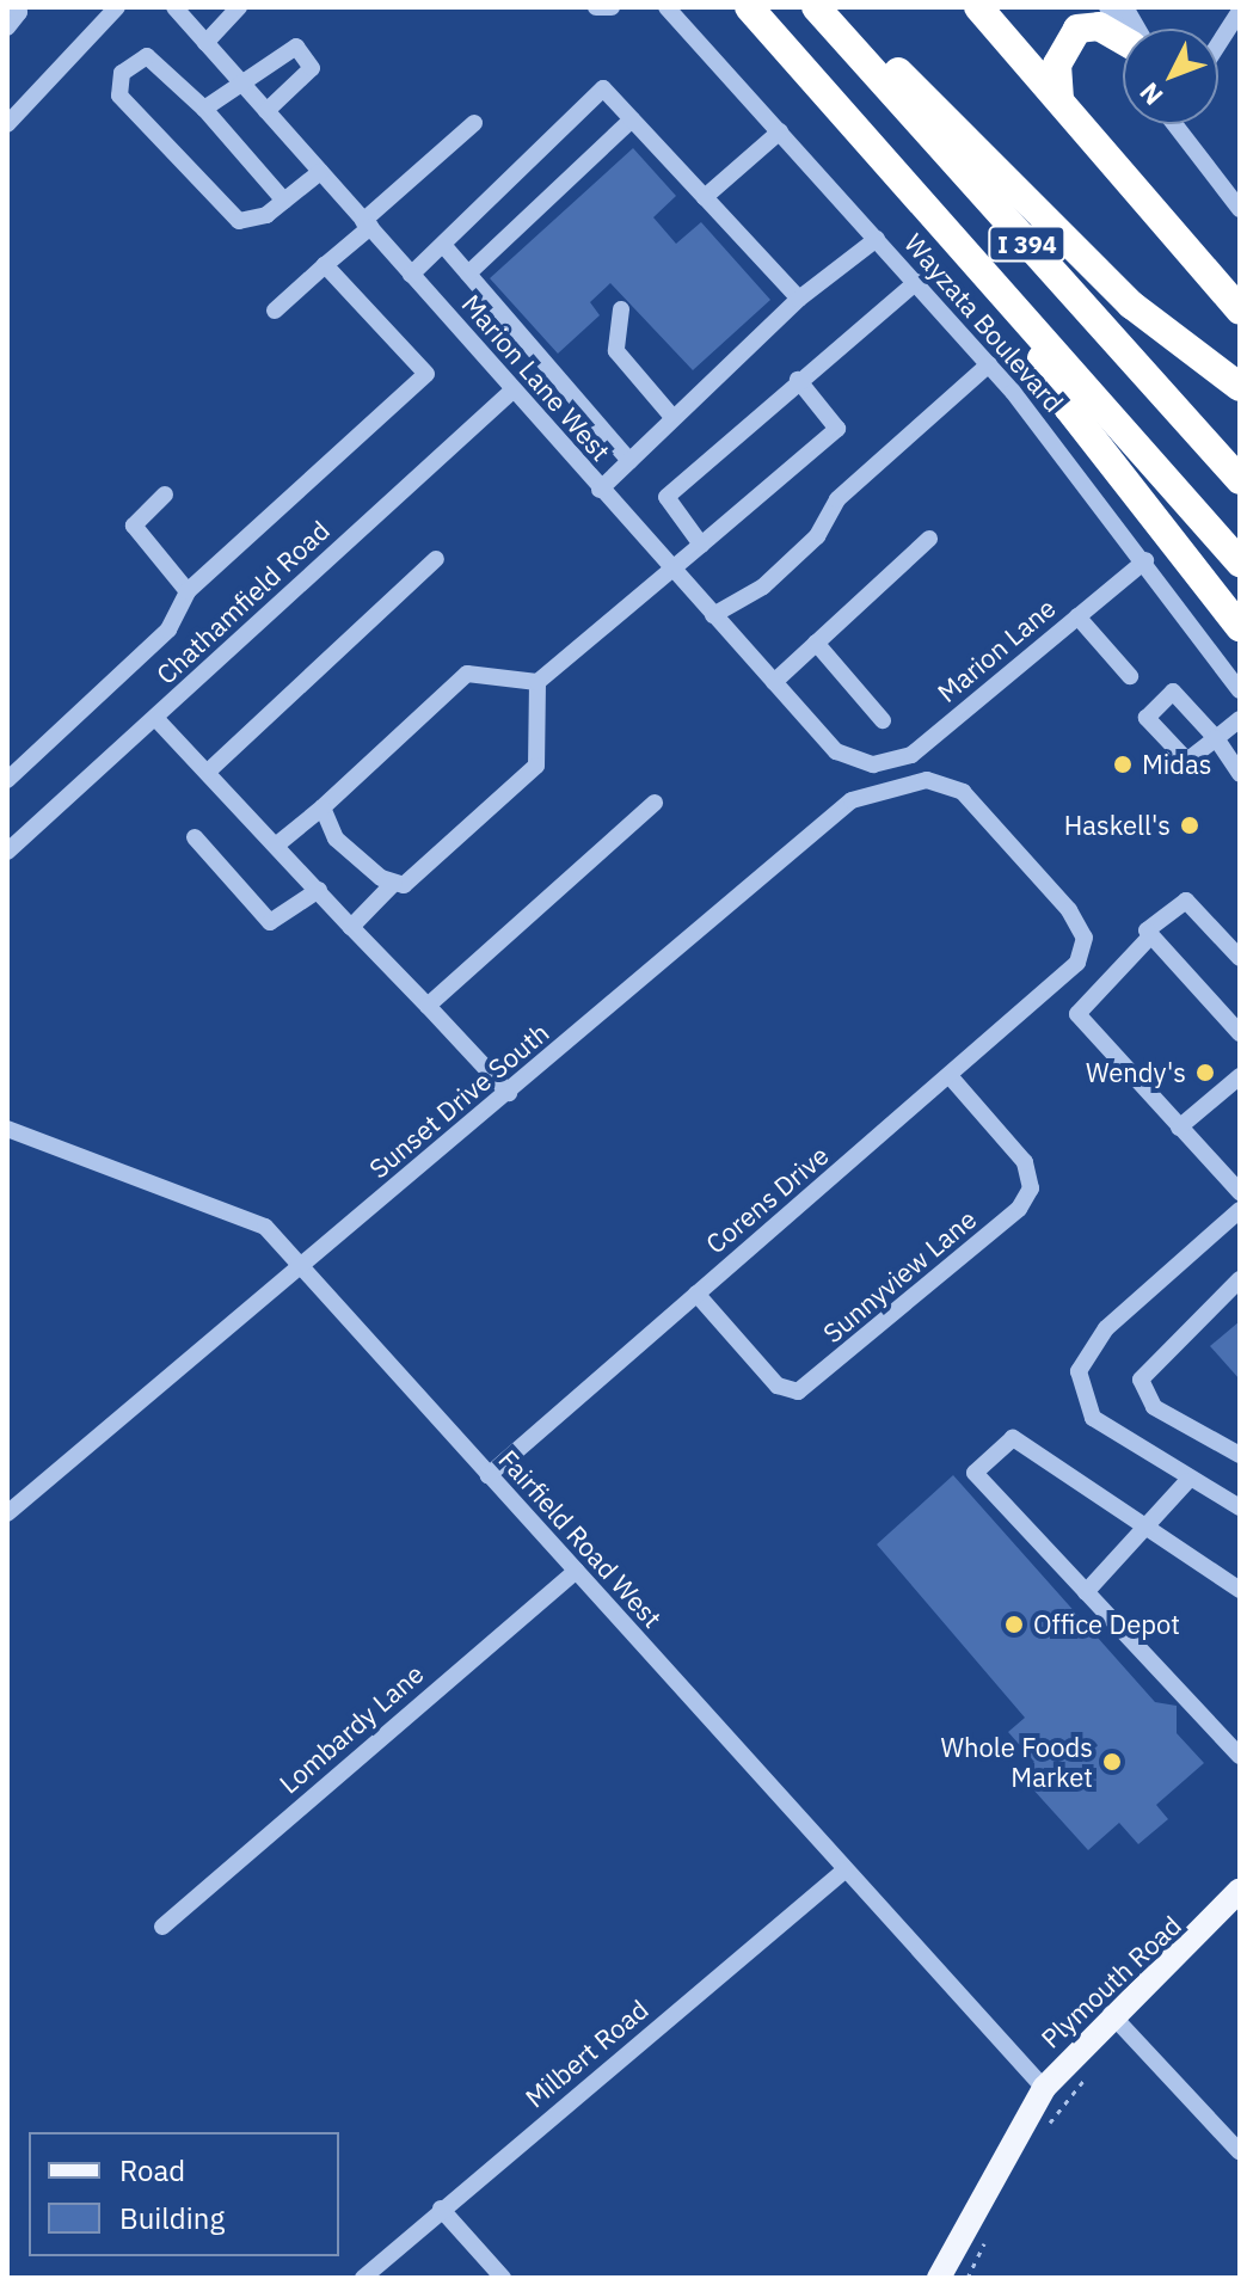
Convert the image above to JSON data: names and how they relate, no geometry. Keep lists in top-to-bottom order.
{
  "streets": {
    "highway": ["I 394"],
    "main road": ["Plymouth Road"],
    "street": [
      "Wayzata Boulevard",
      "Marion Lane West",
      "Chathamfield Road",
      "Marion Lane",
      "Sunset Drive South",
      "Corens Drive",
      "Sunnyview Lane",
      "Fairfield Road West",
      "Lombardy Lane",
      "Milbert Road"
    ]
  },
  "crossings": [
    ["Wayzata Boulevard", "Marion Lane"],
    ["Marion Lane West", "Chathamfield Road"],
    ["Marion Lane West", "Marion Lane"],
    ["Sunset Drive South", "Corens Drive"],
    ["Sunset Drive South", "Fairfield Road West"],
    ["Corens Drive", "Sunnyview Lane"],
    ["Corens Drive", "Fairfield Road West"],
    ["Fairfield Road West", "Lombardy Lane"],
    ["Fairfield Road West", "Plymouth Road"],
    ["Fairfield Road West", "Milbert Road"]
  ],
  "places": [
    "Midas",
    "Haskell's",
    "Wendy's",
    "Office Depot",
    "Whole Foods Market"
  ],
  "legend": ["Road", "Building"],
  "north": "bottom left"
}
